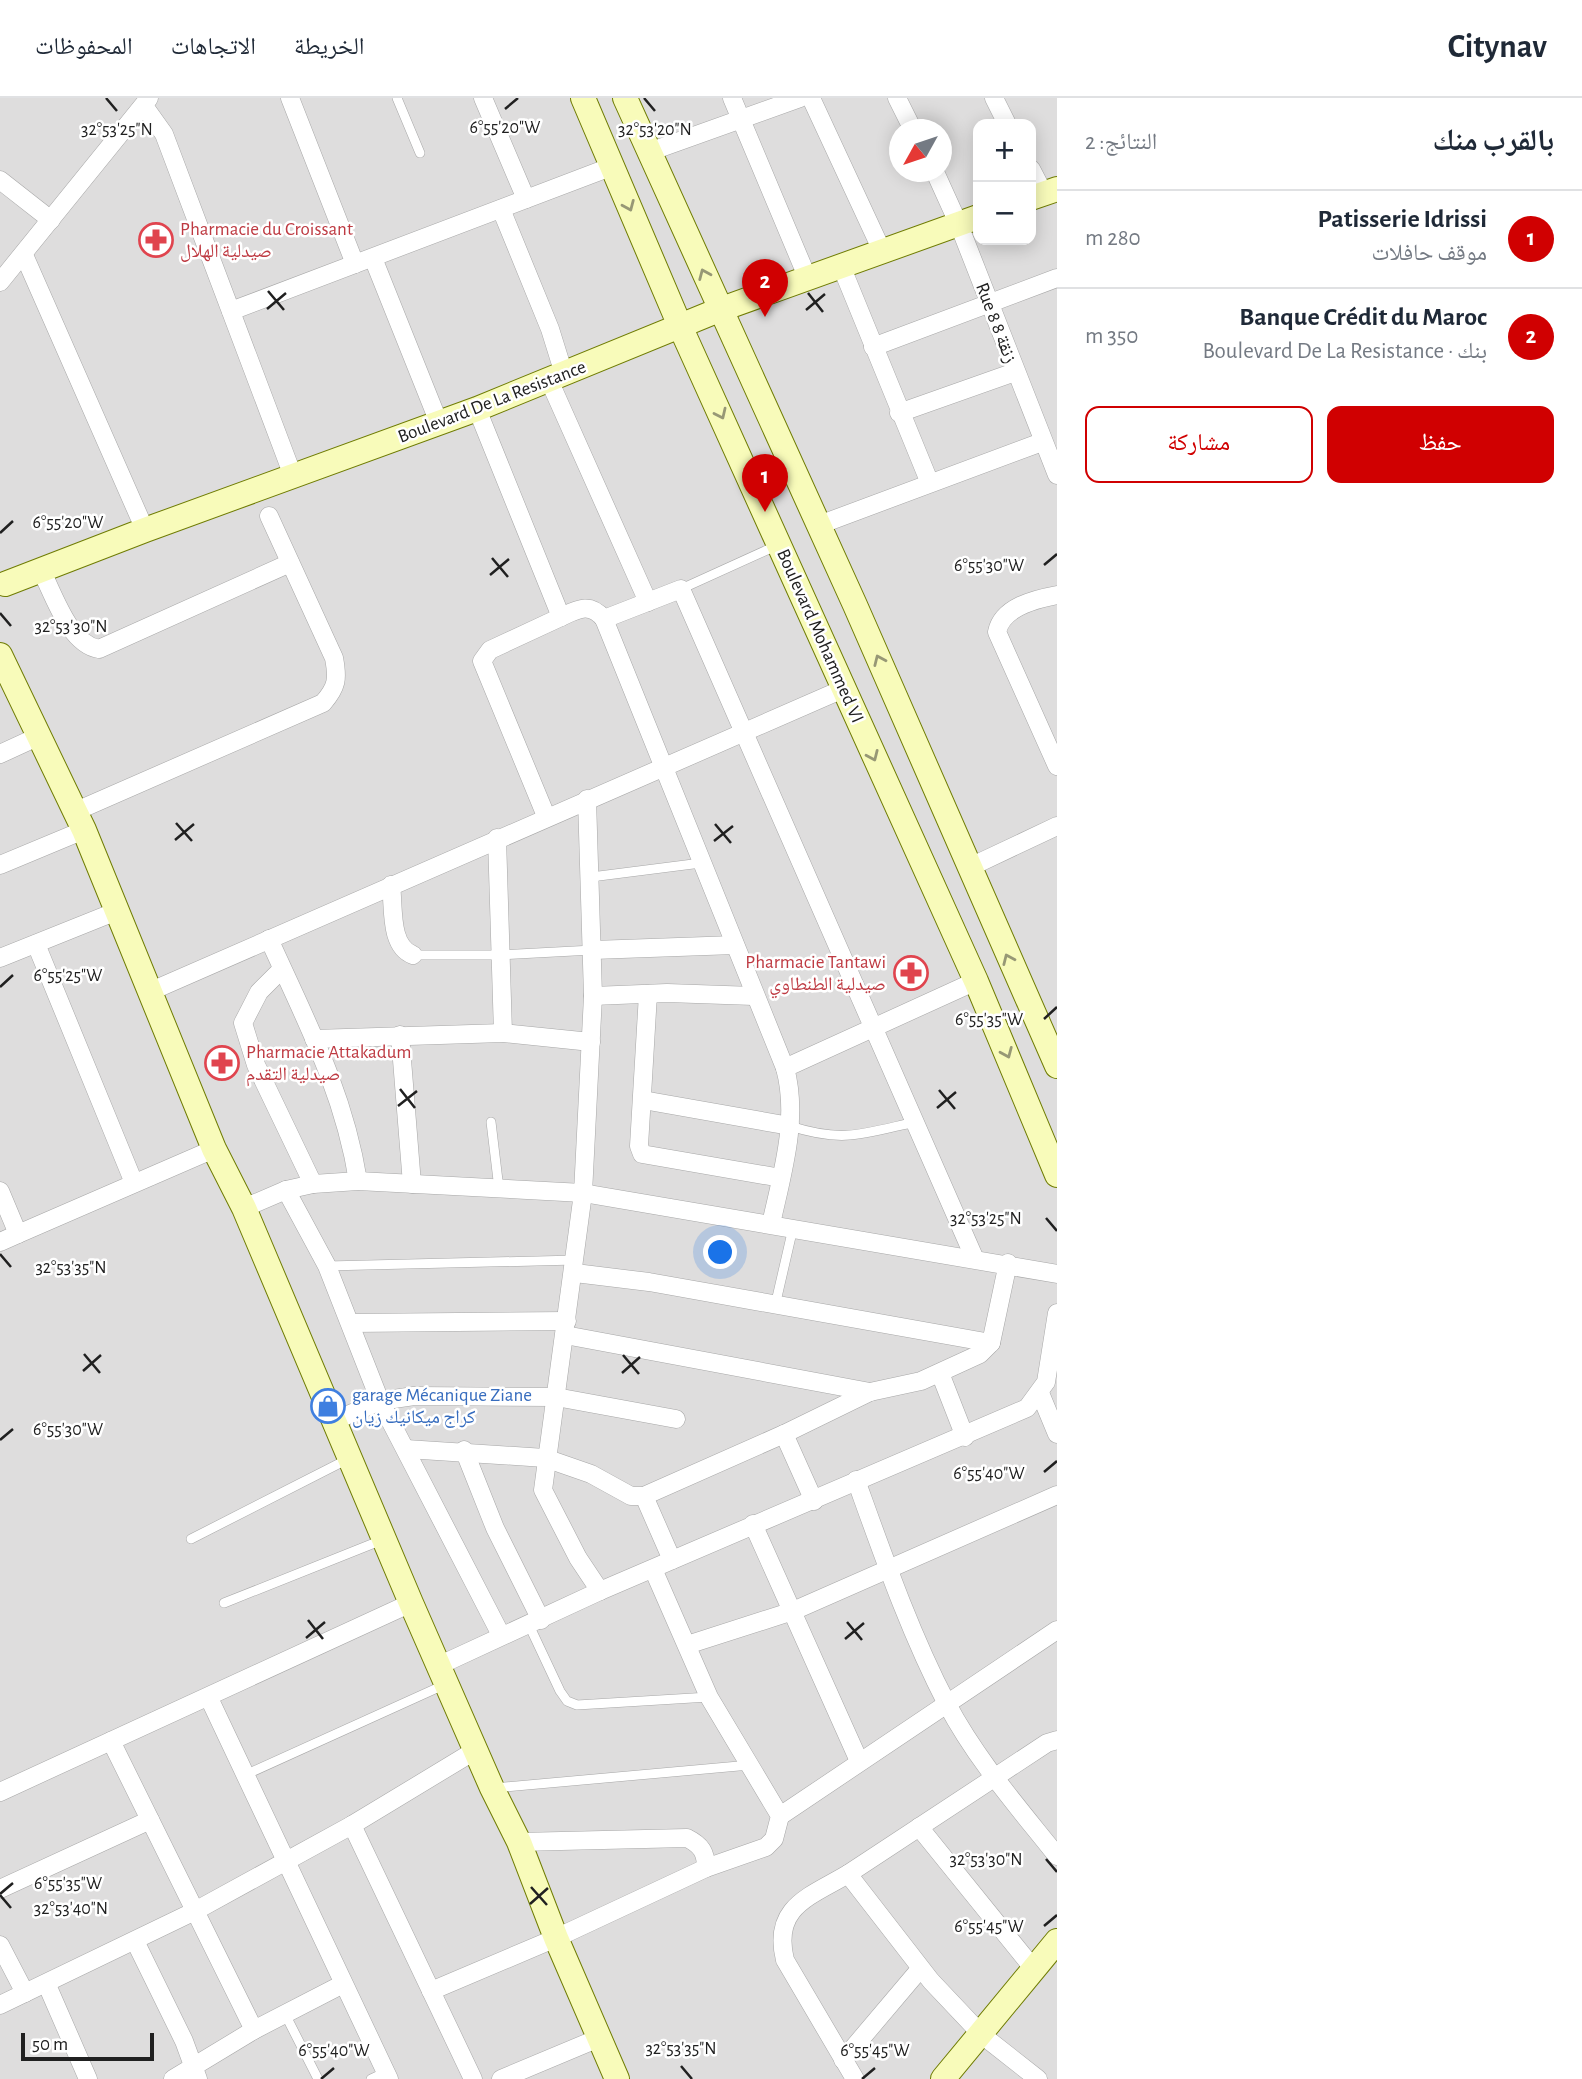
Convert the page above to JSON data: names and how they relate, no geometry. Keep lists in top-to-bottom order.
{
  "streets": {
    "street": ["Rue 8 8 زنقة", "Boulevard De La Resistance", "Boulevard Mohammed VI"]
  },
  "crossings": [
    ["Rue 8 8 زنقة", "Boulevard De La Resistance"],
    ["Boulevard De La Resistance", "Boulevard Mohammed VI"]
  ],
  "places": {
    "pharmacy": ["Pharmacie du Croissant صيدلية الهلال", "Pharmacie Tantawi صيدلية الطنطاوي", "Pharmacie Attakadum صيدلية التقدم"],
    "shop": ["garage Mécanique Ziane كراج ميكانيك زيان"]
  },
  "scale_bar": "50 m",
  "north": "bottom left",
  "page": {
    "header": "Citynav",
    "nav": ["الخريطة", "الاتجاهات", "المحفوظات"],
    "heading": ["بالقرب منك", "النتائج: 2"],
    "map_buttons": ["+", "−"],
    "list": [
      {
        "mark": "1",
        "name": "Patisserie Idrissi",
        "note": "موقف حافلات",
        "value": "280 m"
      },
      {
        "mark": "2",
        "name": "Banque Crédit du Maroc",
        "note": "بنك · Boulevard De La Resistance",
        "value": "350 m"
      }
    ],
    "pins": ["2", "1"],
    "buttons": ["حفظ", "مشاركة"],
    "scale": "50 m"
  },
  "coordinates": [
    "6°55'20\"W",
    "32°53'25\"N",
    "32°53'20\"N",
    "6°55'30\"W",
    "32°53'30\"N",
    "6°55'25\"W",
    "6°55'35\"W",
    "32°53'35\"N",
    "6°55'40\"W",
    "32°53'40\"N",
    "6°55'45\"W"
  ]
}
